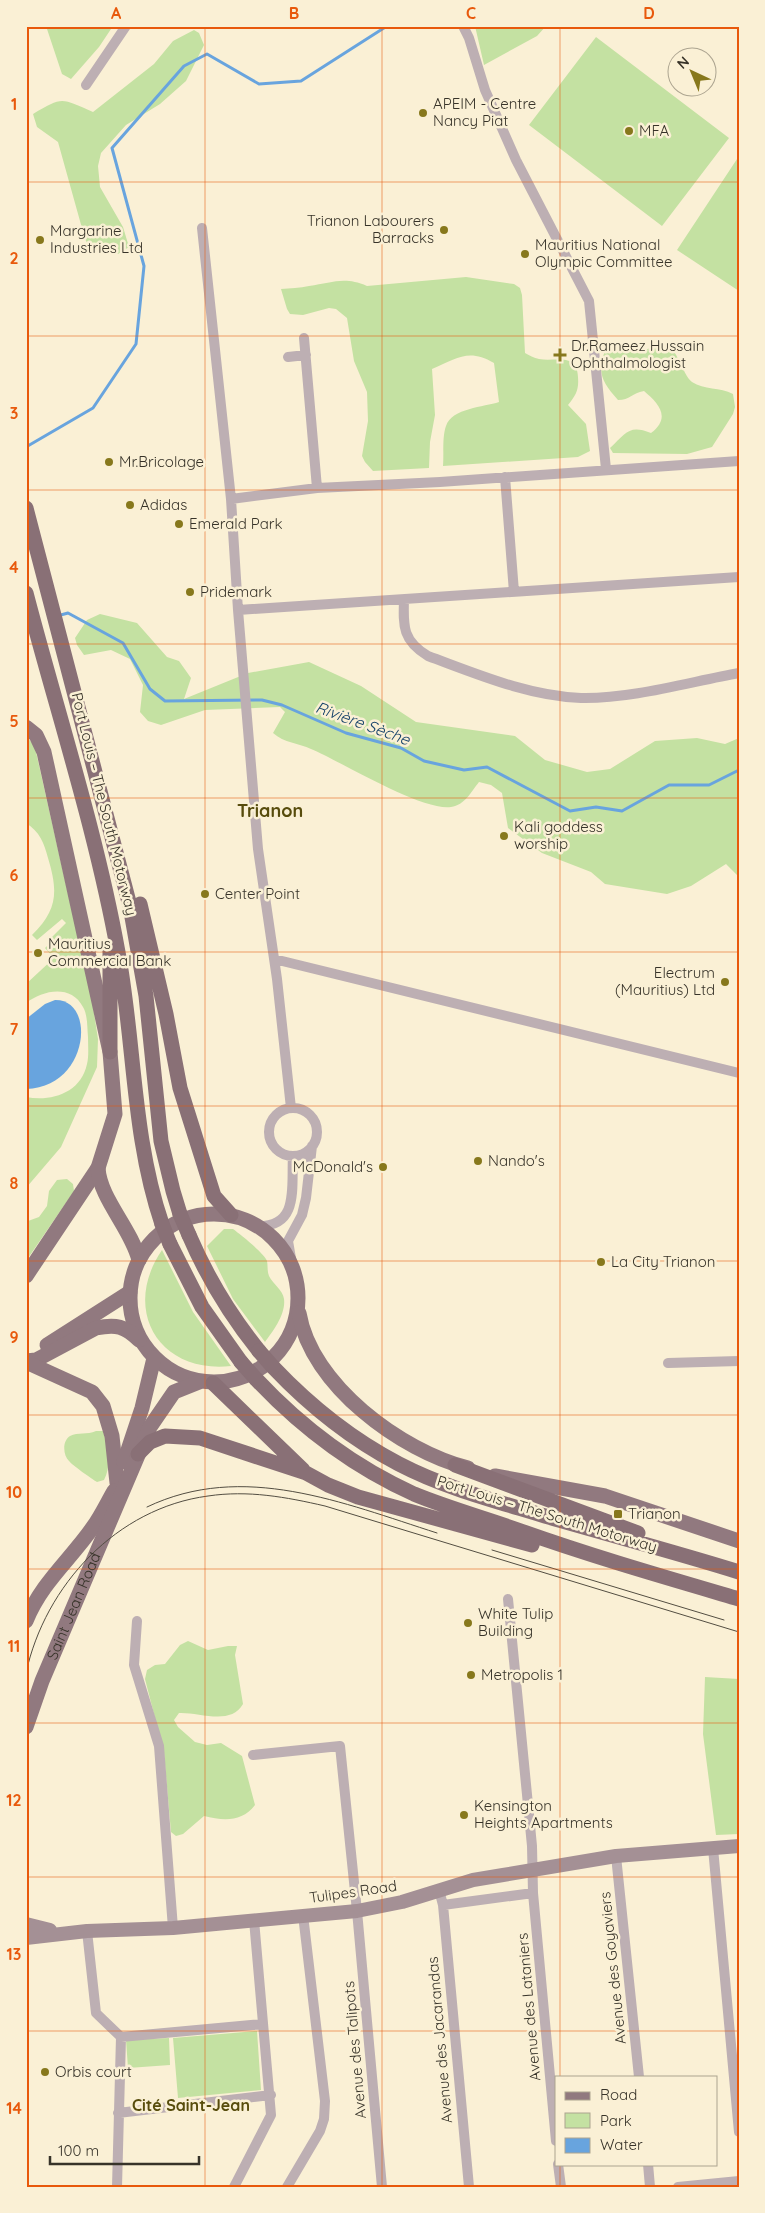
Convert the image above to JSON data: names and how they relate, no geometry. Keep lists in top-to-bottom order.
{
  "streets": {
    "highway": ["Port Louis – The South Motorway"],
    "main road": ["Saint Jean Road", "Tulipes Road"],
    "street": [
      "Avenue des Goyaviers",
      "Avenue des Lataniers",
      "Avenue des Jacarandas",
      "Avenue des Talipots"
    ]
  },
  "crossings": [
    ["Tulipes Road", "Avenue des Goyaviers"],
    ["Tulipes Road", "Avenue des Lataniers"],
    ["Tulipes Road", "Avenue des Jacarandas"],
    ["Tulipes Road", "Avenue des Talipots"]
  ],
  "districts": ["Trianon", "Cité Saint-Jean"],
  "water": ["Rivière Sèche"],
  "places": {
    "other": [
      "APEIM - Centre Nancy Piat",
      "MFA",
      "Trianon Labourers Barracks",
      "Margarine Industries Ltd",
      "Mauritius National Olympic Committee",
      "Mr.Bricolage",
      "Adidas",
      "Emerald Park",
      "Pridemark",
      "Kali goddess worship",
      "Center Point",
      "Mauritius Commercial Bank",
      "Electrum (Mauritius) Ltd",
      "Nando's",
      "McDonald's",
      "La City Trianon",
      "White Tulip Building",
      "Metropolis 1",
      "Kensington Heights Apartments",
      "Orbis court"
    ],
    "health": ["Dr.Rameez Hussain Ophthalmologist"],
    "transit": ["Trianon"]
  },
  "legend": ["Road", "Park", "Water"],
  "scale_bar": "100 m",
  "north": "top left",
  "grid": {
    "columns": [
      "A",
      "B",
      "C",
      "D"
    ],
    "rows": [
      "1",
      "2",
      "3",
      "4",
      "5",
      "6",
      "7",
      "8",
      "9",
      "10",
      "11",
      "12",
      "13",
      "14"
    ]
  }
}
